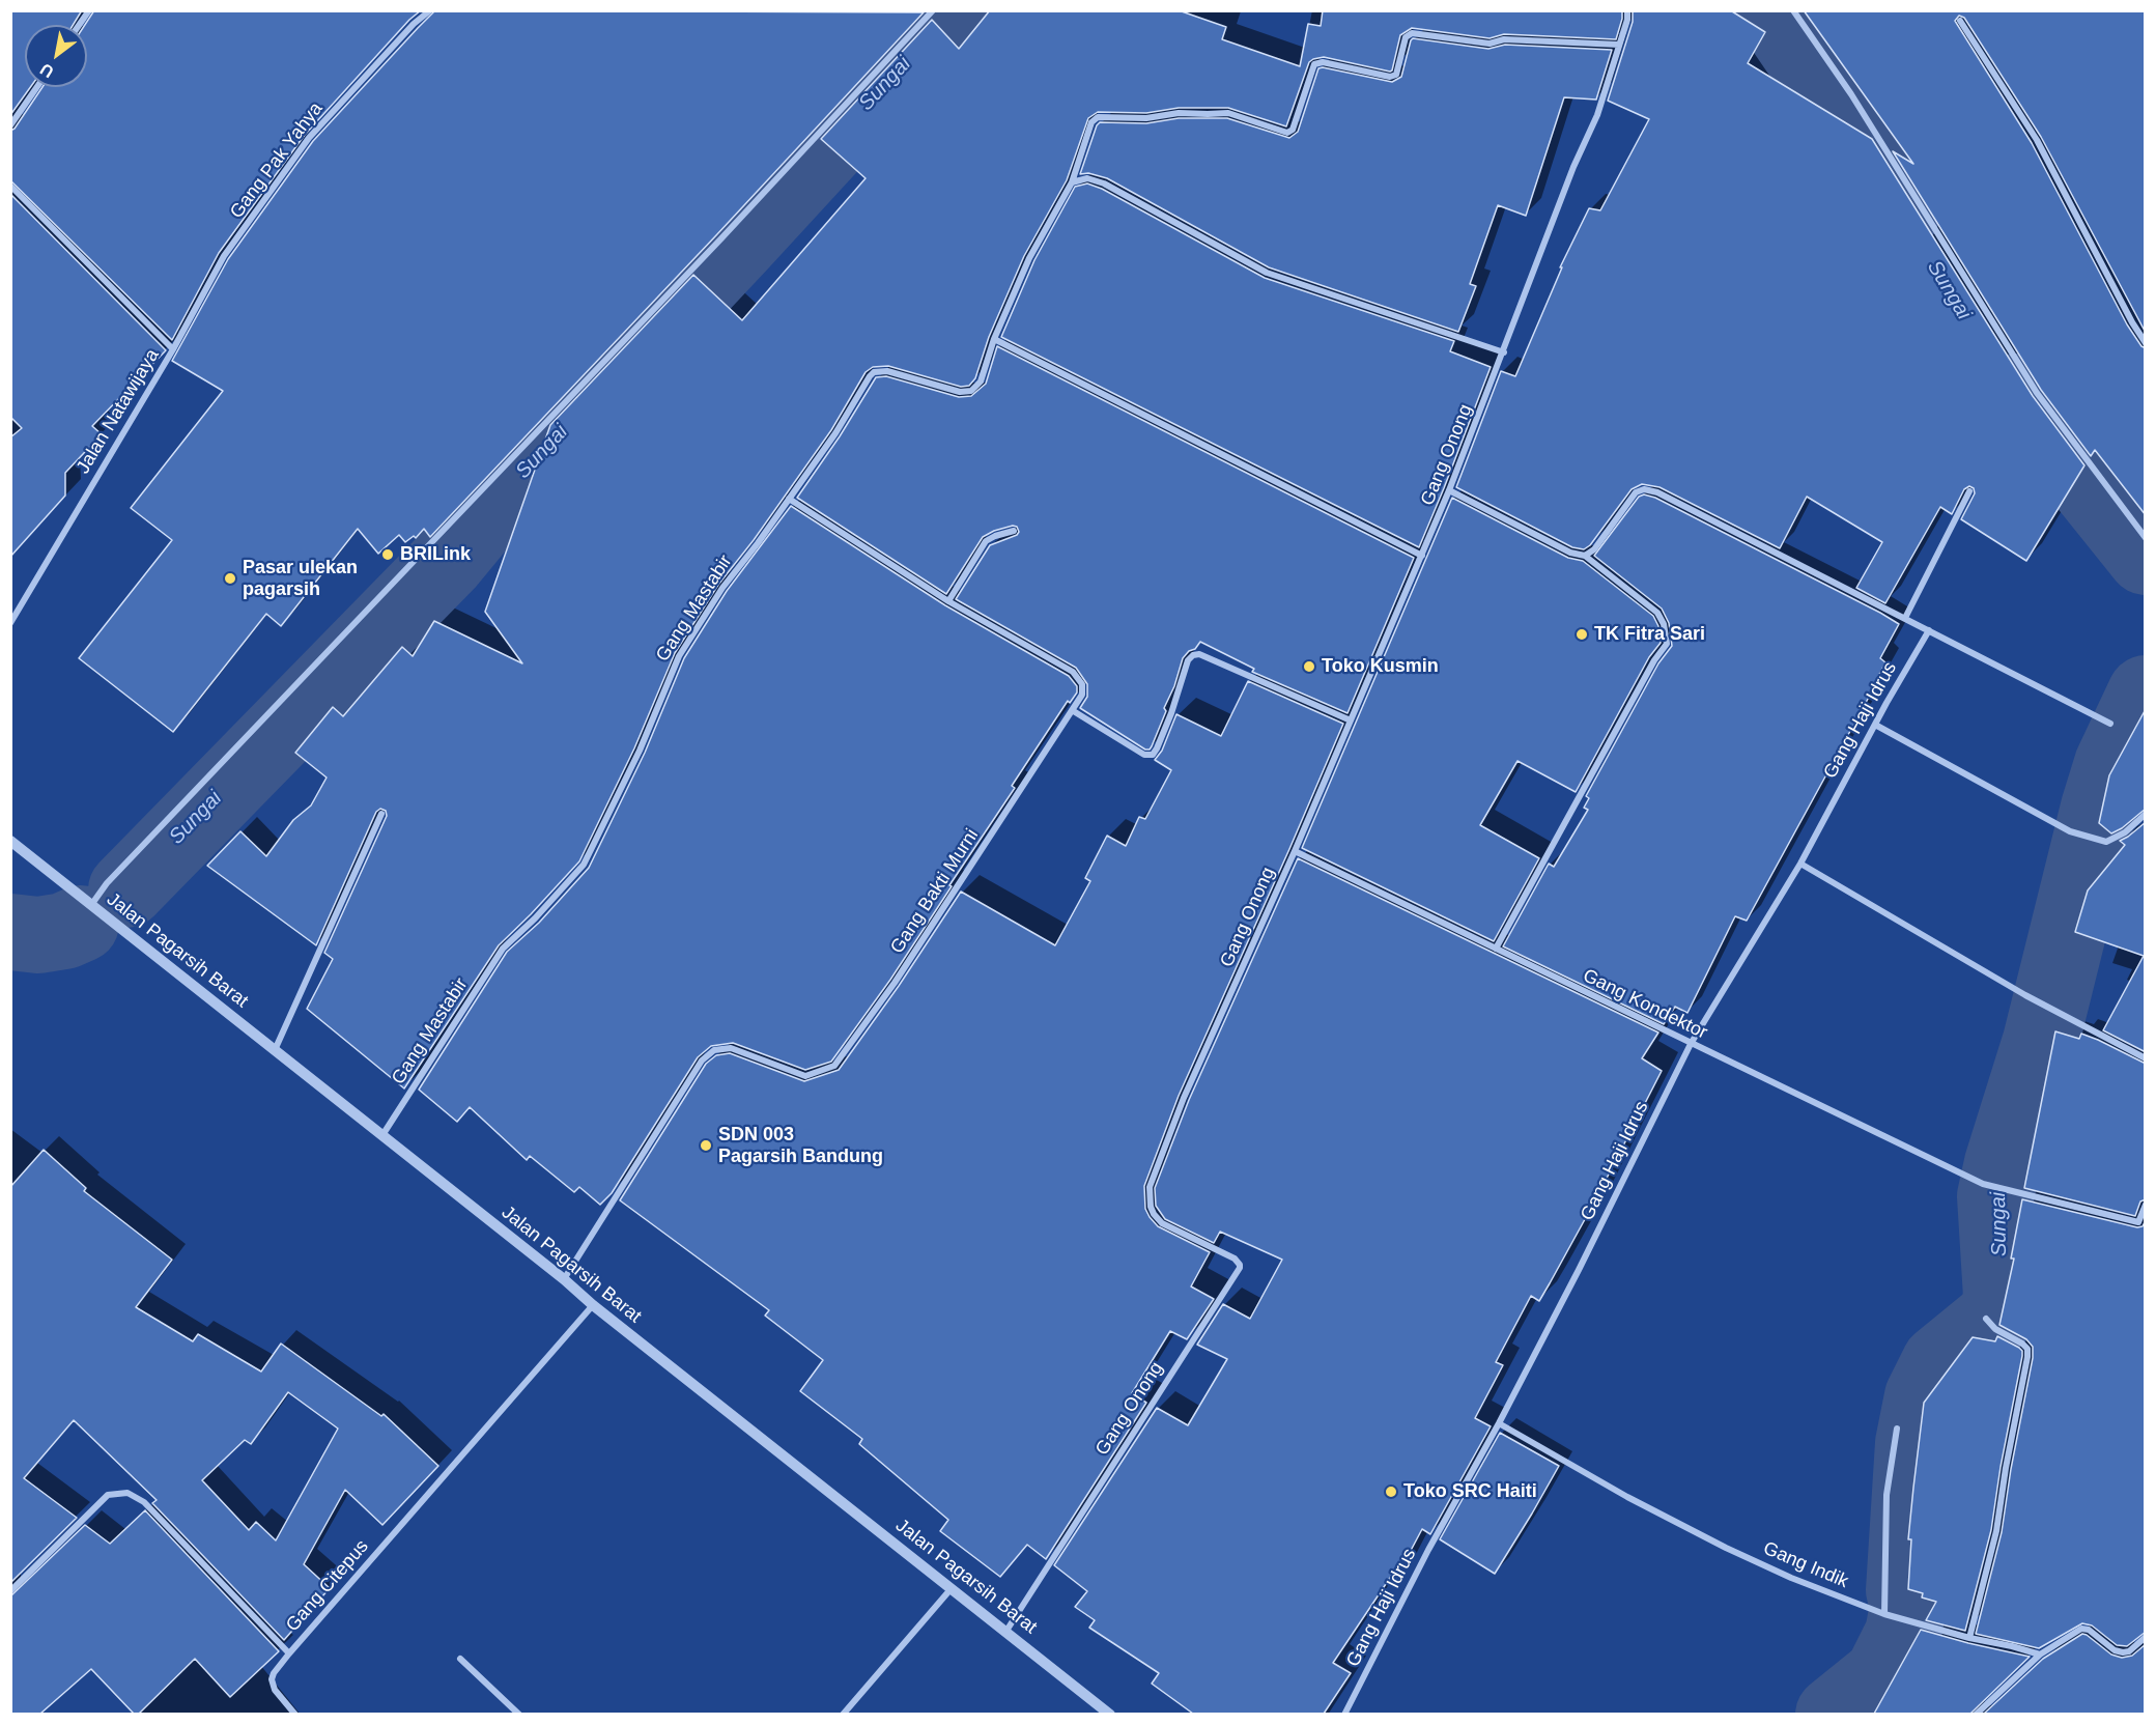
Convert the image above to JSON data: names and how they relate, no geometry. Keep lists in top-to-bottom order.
{
  "streets": {
    "street": [
      "Gang Pak Yahya",
      "Jalan Natawijaya",
      "Gang Onong",
      "Gang Mastabir",
      "Gang Haji Idrus",
      "Gang Bakti Murni",
      "Jalan Pagarsih Barat",
      "Gang Kondektor",
      "Gang Indik",
      "Gang Citepus"
    ]
  },
  "crossings": [
    ["Gang Pak Yahya", "Jalan Natawijaya"],
    ["Gang Onong", "Gang Mastabir"],
    ["Gang Onong", "Jalan Pagarsih Barat"],
    ["Gang Onong", "Gang Kondektor"],
    ["Gang Mastabir", "Gang Bakti Murni"],
    ["Gang Mastabir", "Jalan Pagarsih Barat"],
    ["Gang Haji Idrus", "Gang Kondektor"],
    ["Gang Haji Idrus", "Gang Indik"],
    ["Gang Bakti Murni", "Jalan Pagarsih Barat"],
    ["Jalan Pagarsih Barat", "Gang Citepus"]
  ],
  "water": ["Sungai"],
  "places": [
    "BRILink",
    "Pasar ulekan pagarsih",
    "TK Fitra Sari",
    "Toko Kusmin",
    "SDN 003 Pagarsih Bandung",
    "Toko SRC Haiti"
  ],
  "north": "bottom left"
}
